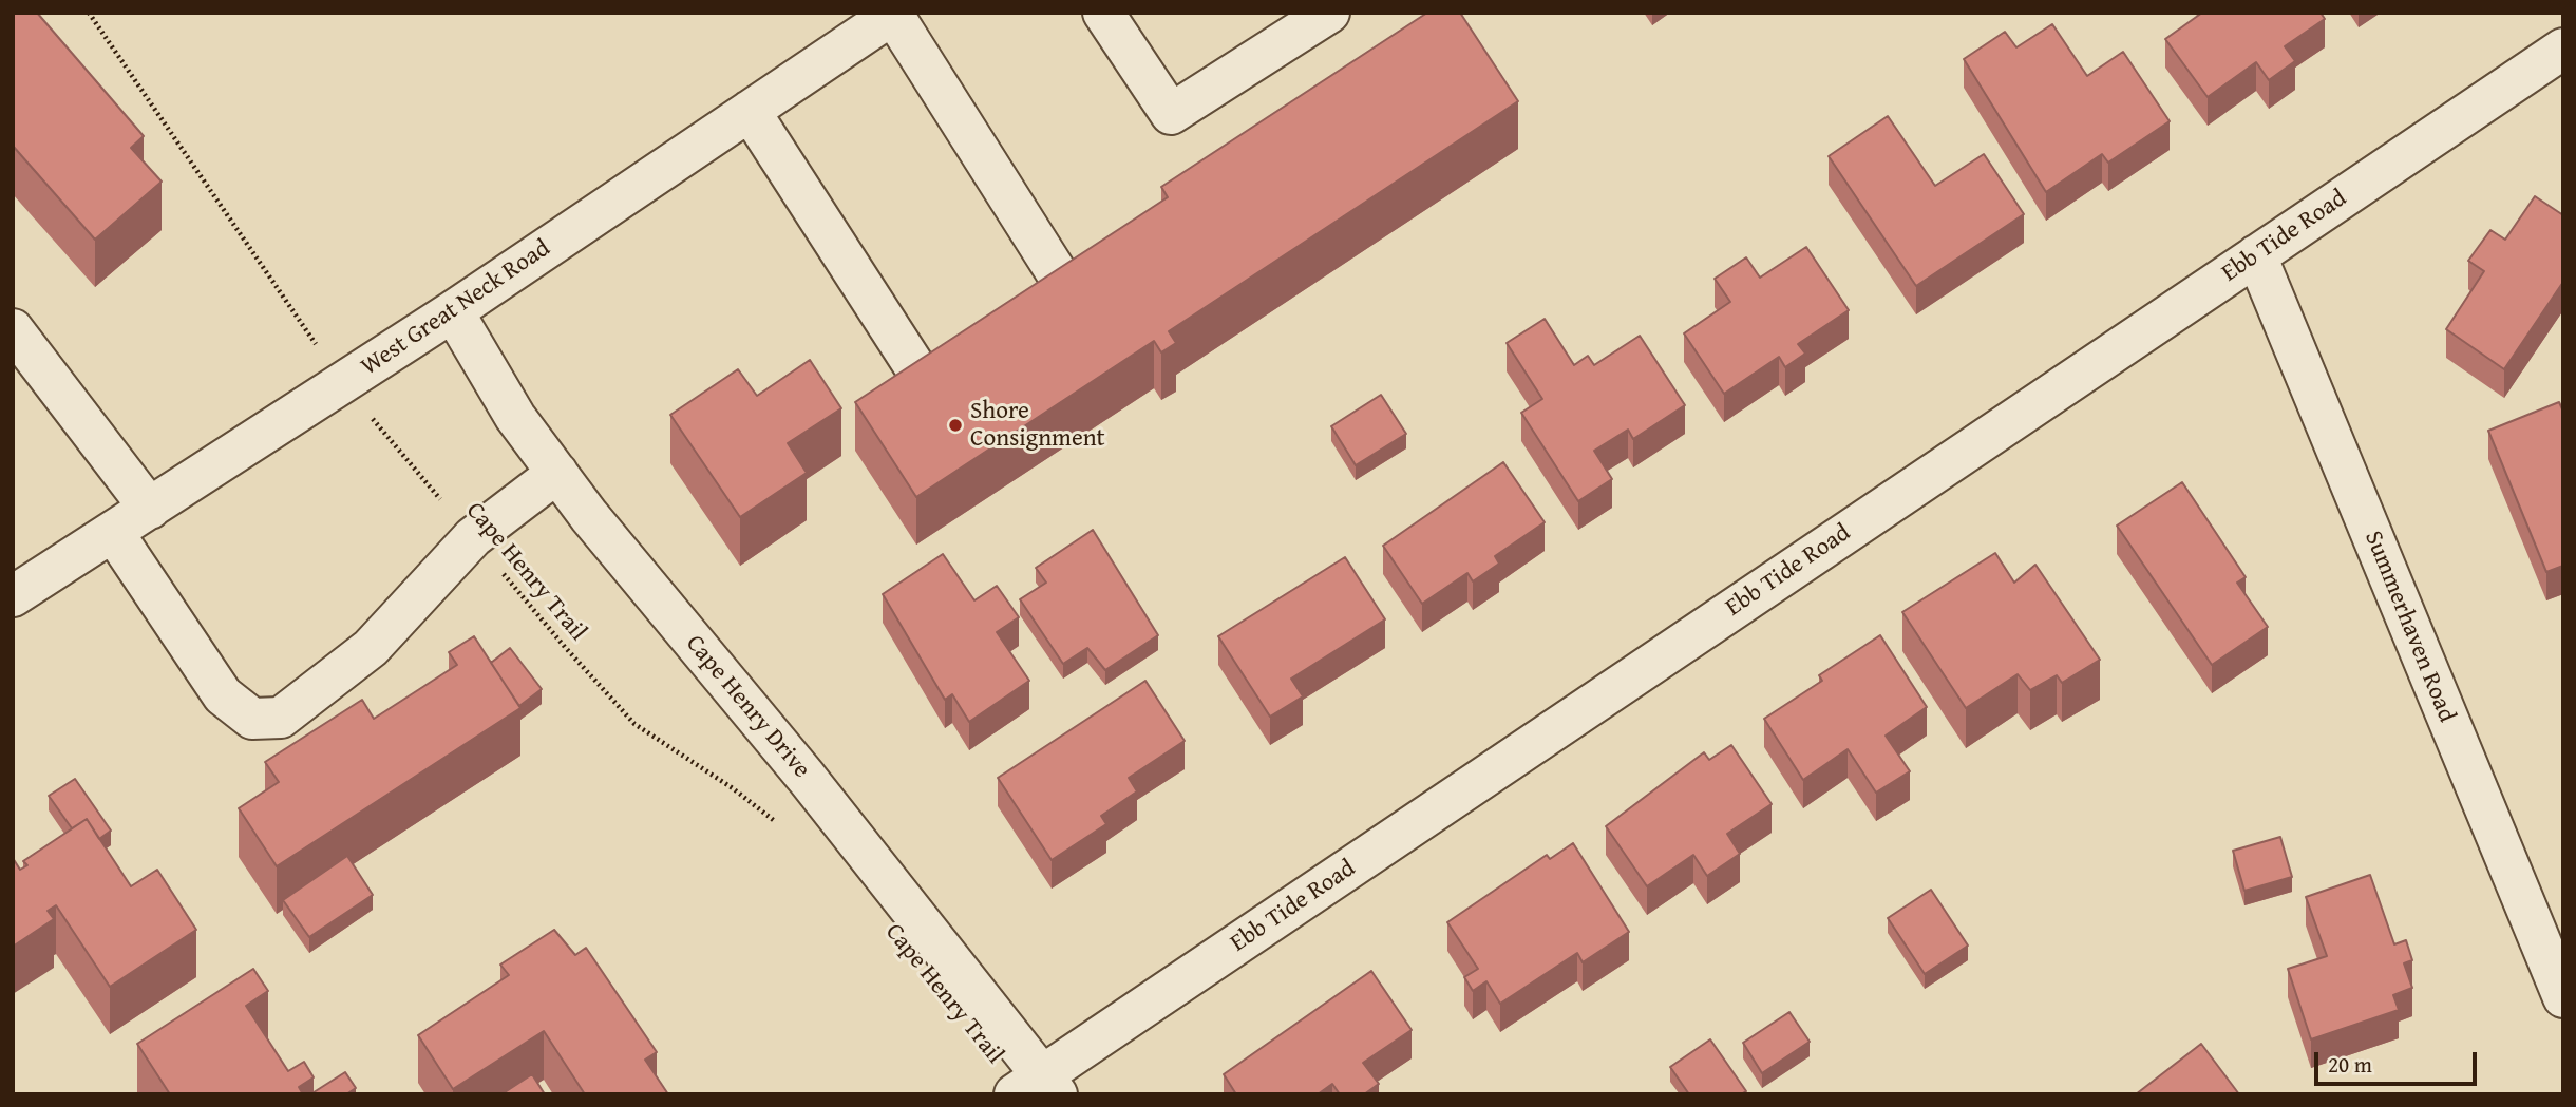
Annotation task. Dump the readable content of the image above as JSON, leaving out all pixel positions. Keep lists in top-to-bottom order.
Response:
{
  "streets": {
    "street": [
      "Ebb Tide Road",
      "West Great Neck Road",
      "Summerhaven Road",
      "Cape Henry Drive"
    ],
    "path": ["Cape Henry Trail"]
  },
  "crossings": [
    ["Ebb Tide Road", "Summerhaven Road"],
    ["Ebb Tide Road", "Cape Henry Drive"],
    ["West Great Neck Road", "Cape Henry Trail"],
    ["West Great Neck Road", "Cape Henry Drive"]
  ],
  "places": ["Shore Consignment"],
  "scale_bar": "20 m"
}
